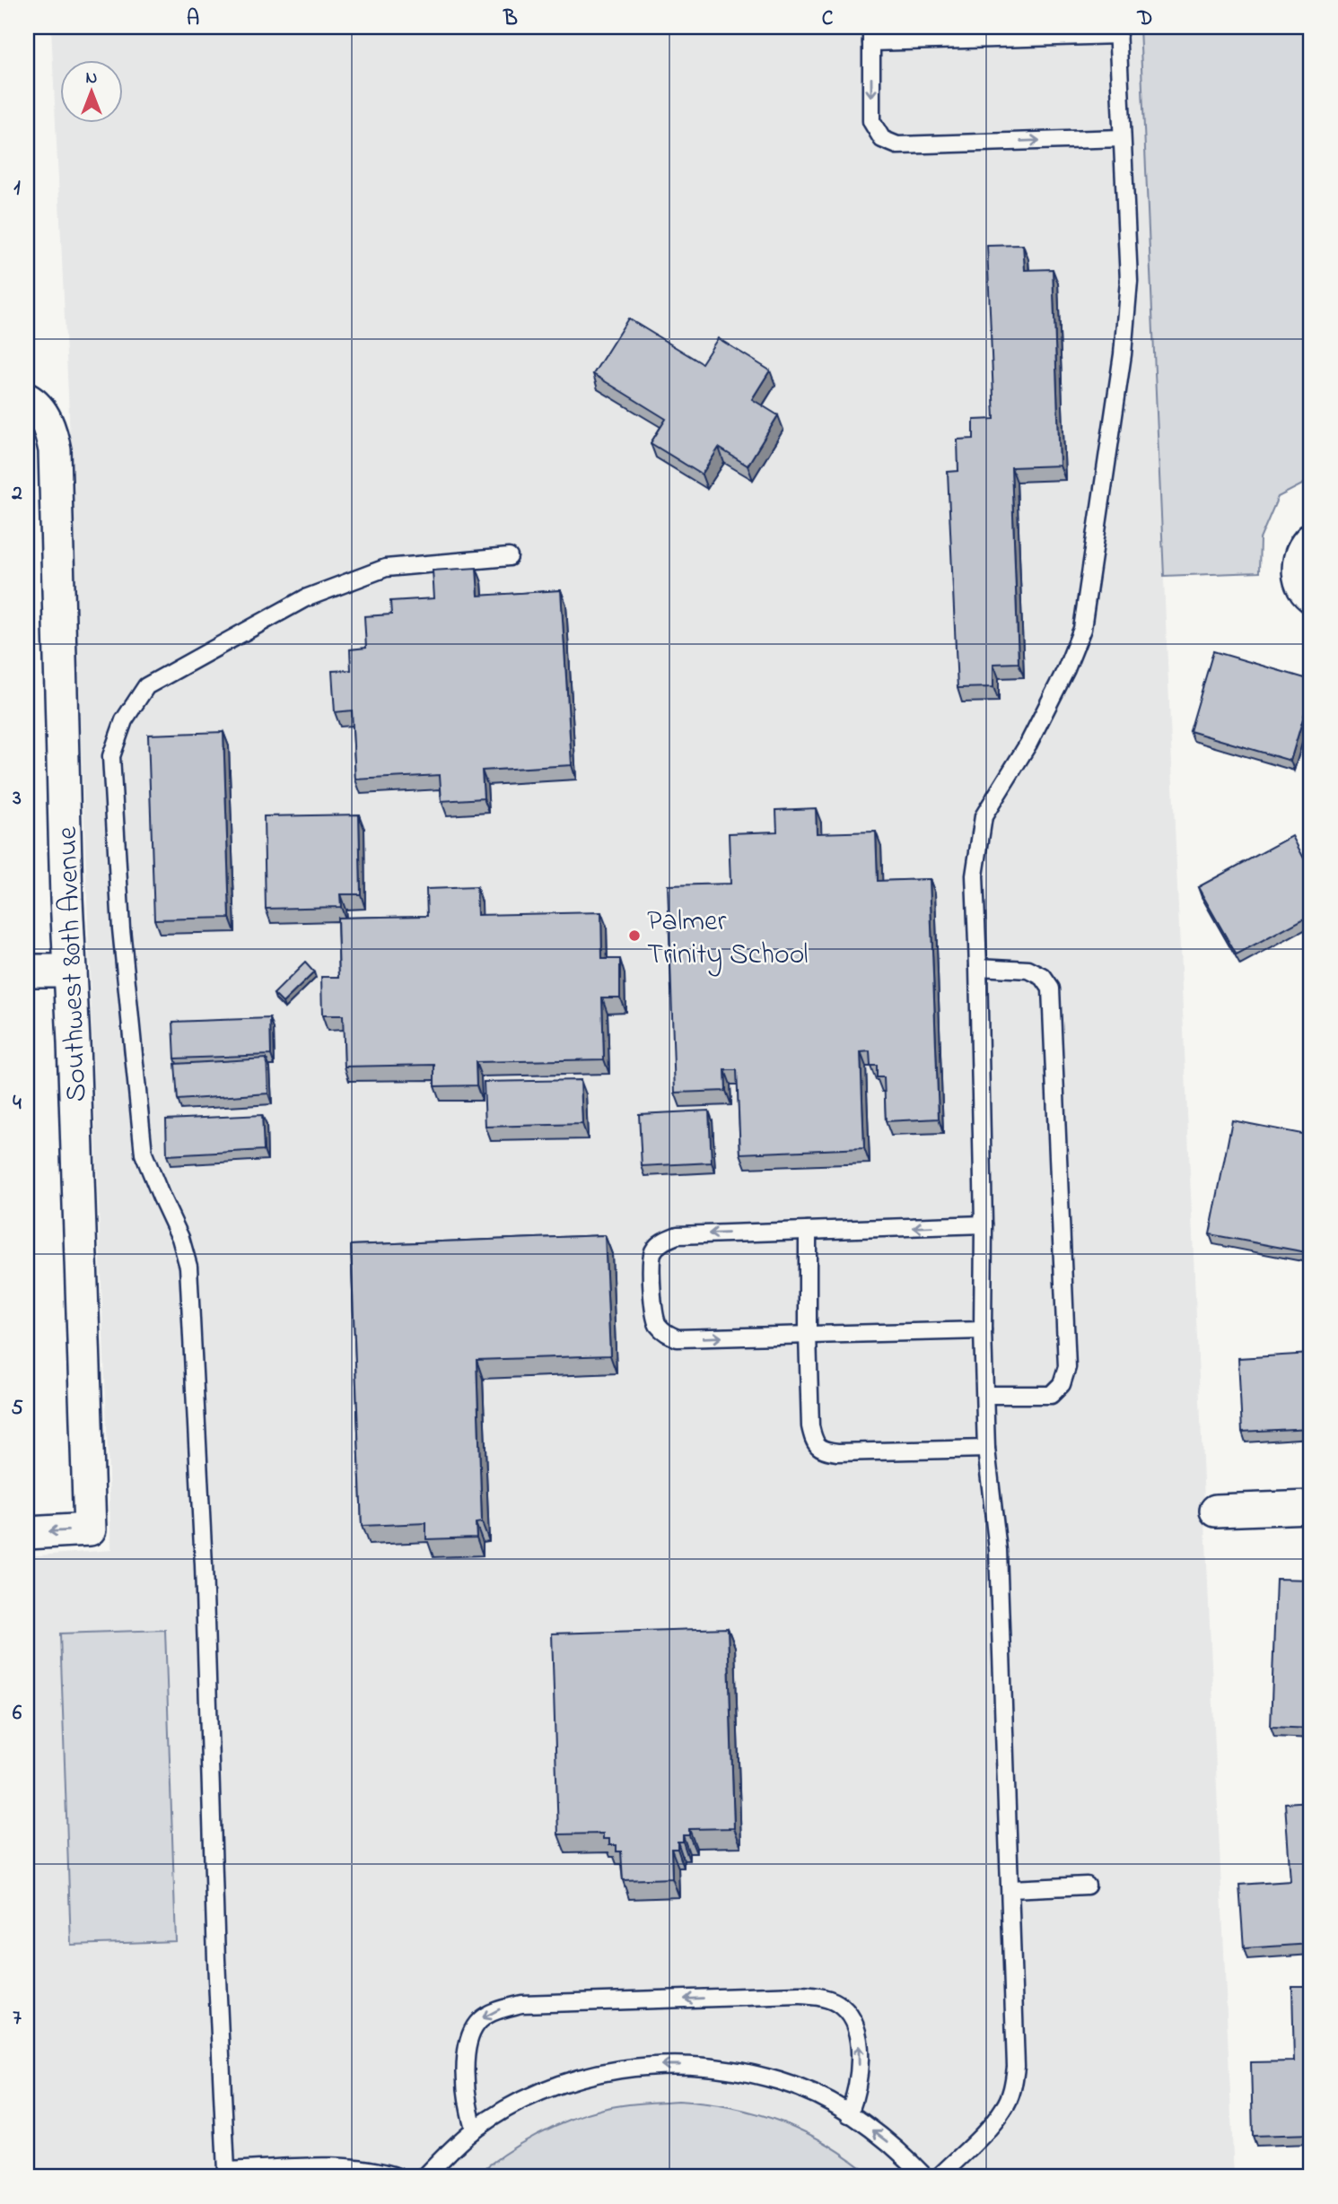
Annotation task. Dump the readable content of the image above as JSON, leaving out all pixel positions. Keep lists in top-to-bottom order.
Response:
{
  "streets": {
    "street": ["Southwest 80th Avenue"]
  },
  "one_way": ["Southwest 80th Avenue"],
  "places": ["Palmer Trinity School"],
  "north": "top",
  "grid": {
    "columns": [
      "A",
      "B",
      "C",
      "D"
    ],
    "rows": [
      "1",
      "2",
      "3",
      "4",
      "5",
      "6",
      "7"
    ]
  }
}
